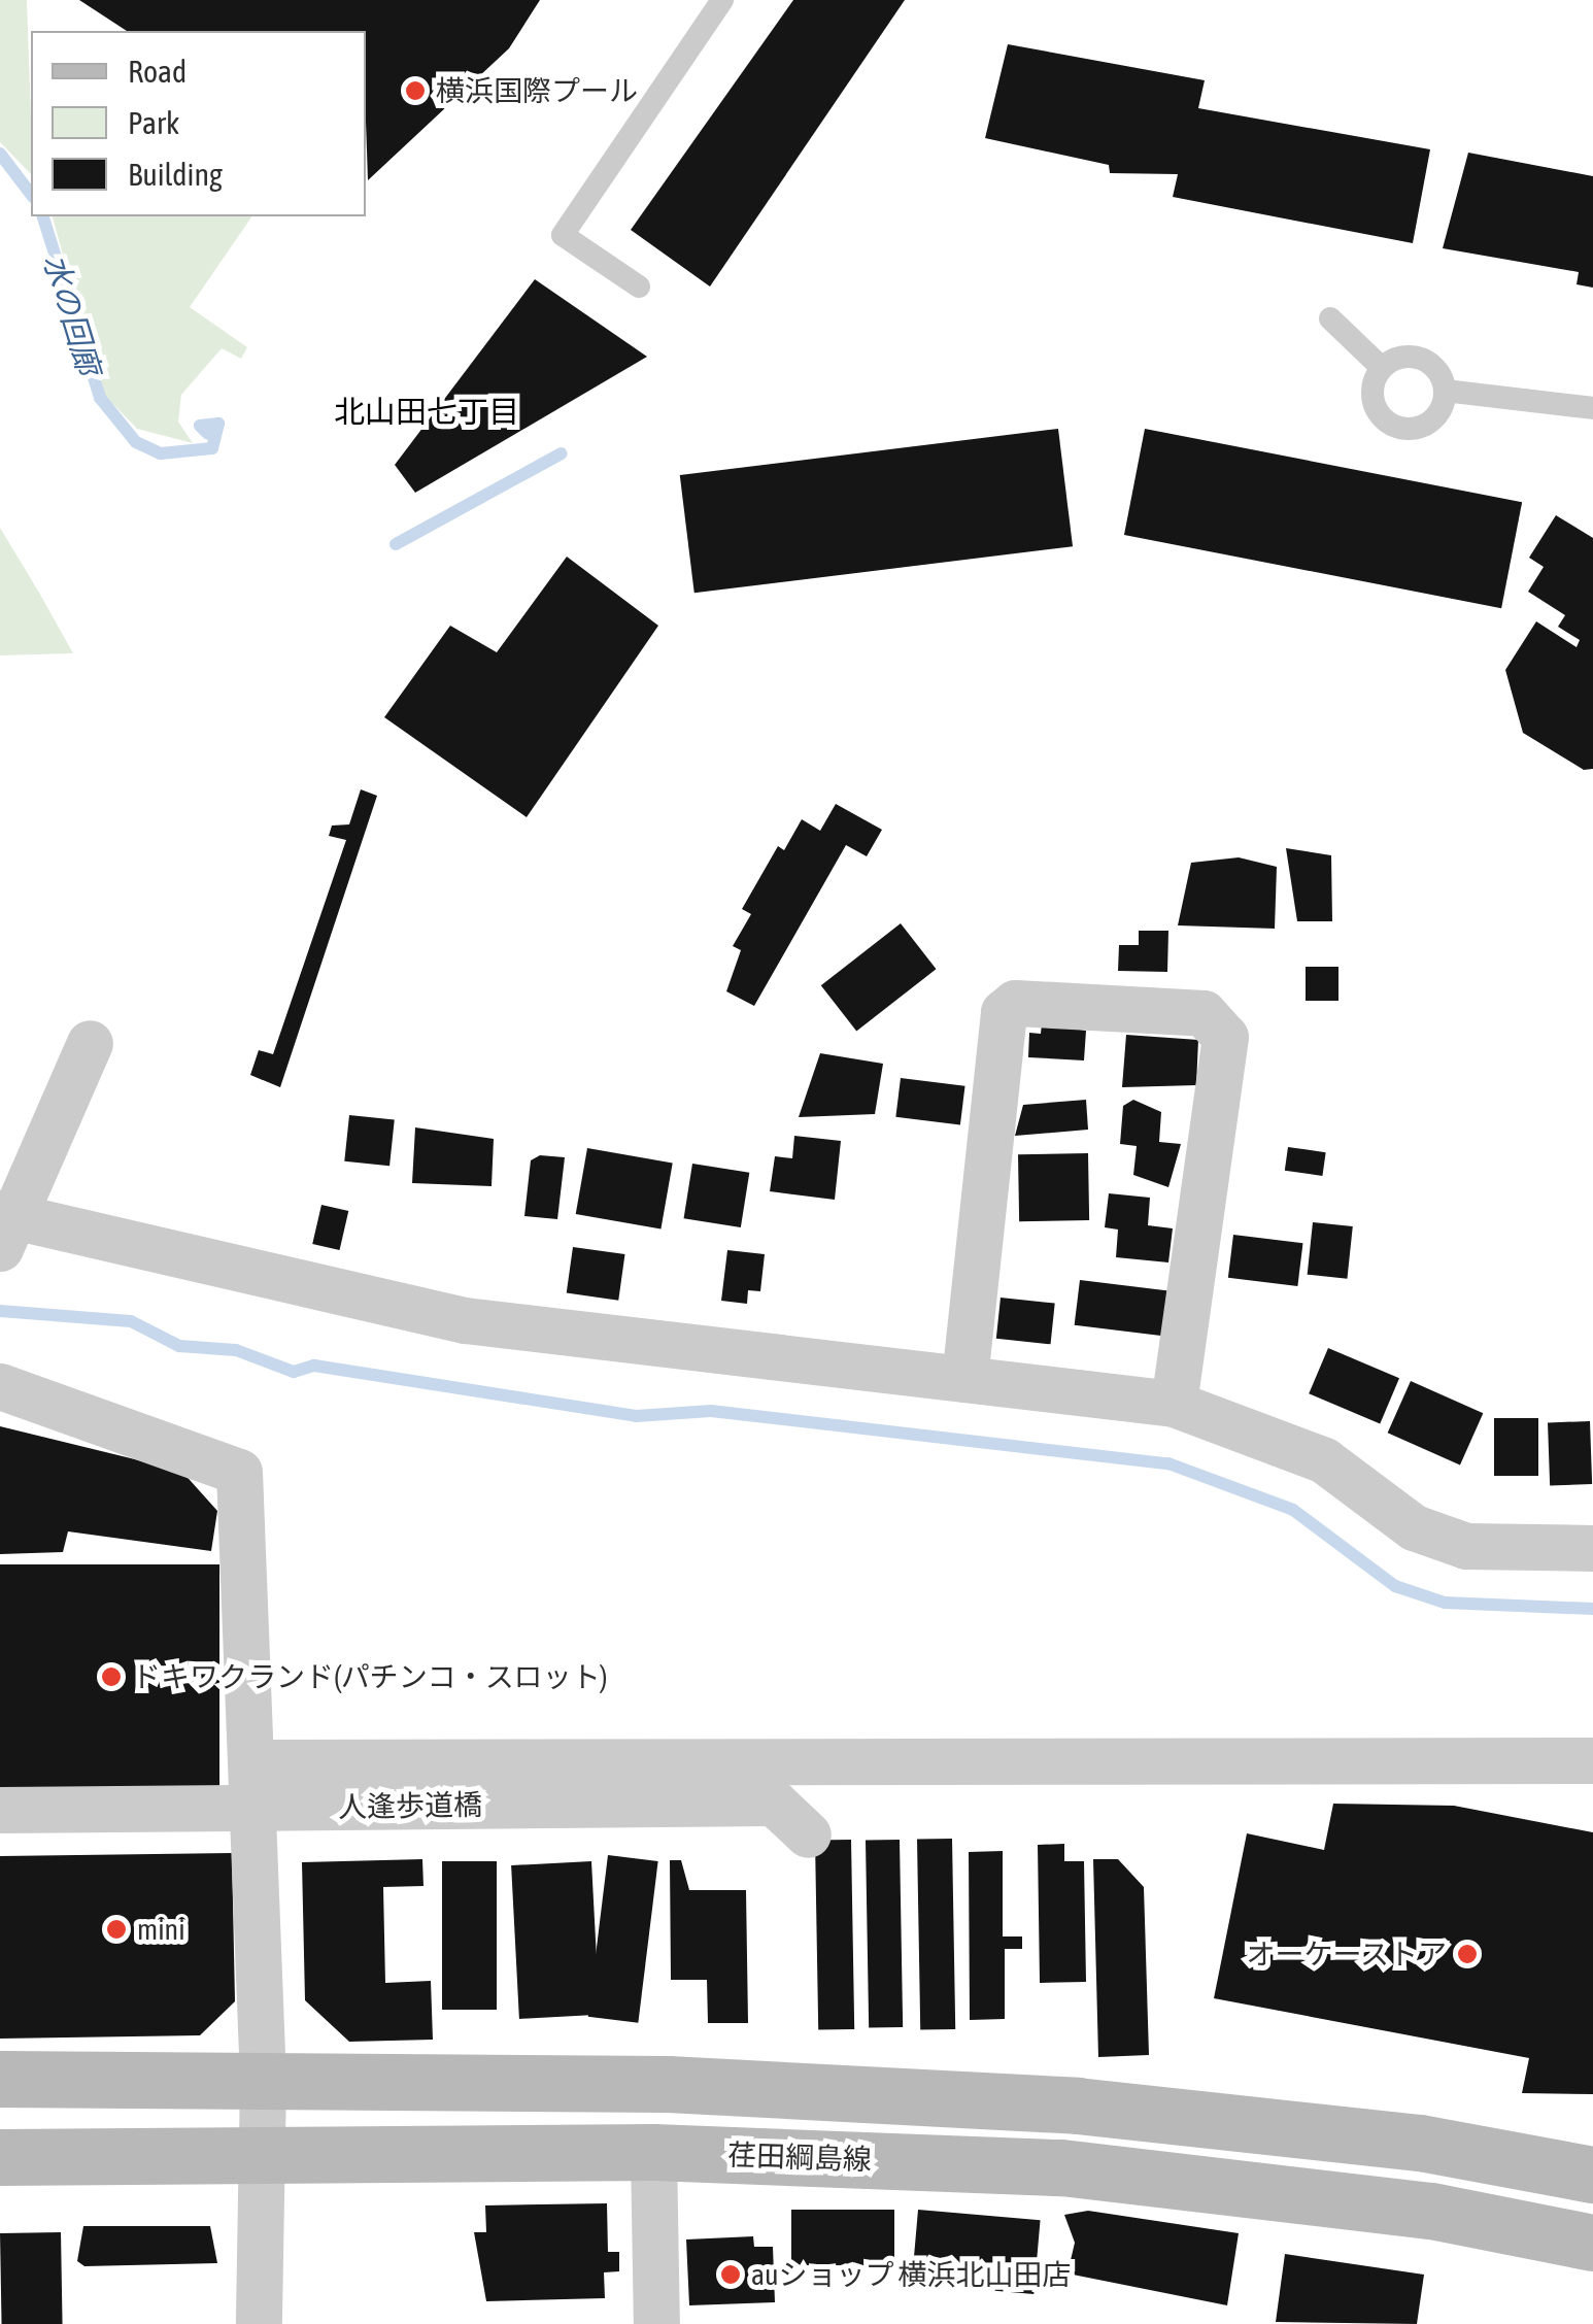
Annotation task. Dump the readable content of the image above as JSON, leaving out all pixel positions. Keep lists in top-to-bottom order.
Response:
{
  "streets": {
    "main road": ["荏田綱島線"],
    "street": ["人逢歩道橋"]
  },
  "districts": ["北山田七丁目"],
  "water": ["水の回廊"],
  "places": [
    "横浜国際プール",
    "ドキワクランド(パチンコ・スロット)",
    "mini",
    "オーケーストア",
    "auショップ 横浜北山田店"
  ],
  "legend": ["Road", "Park", "Building"]
}
